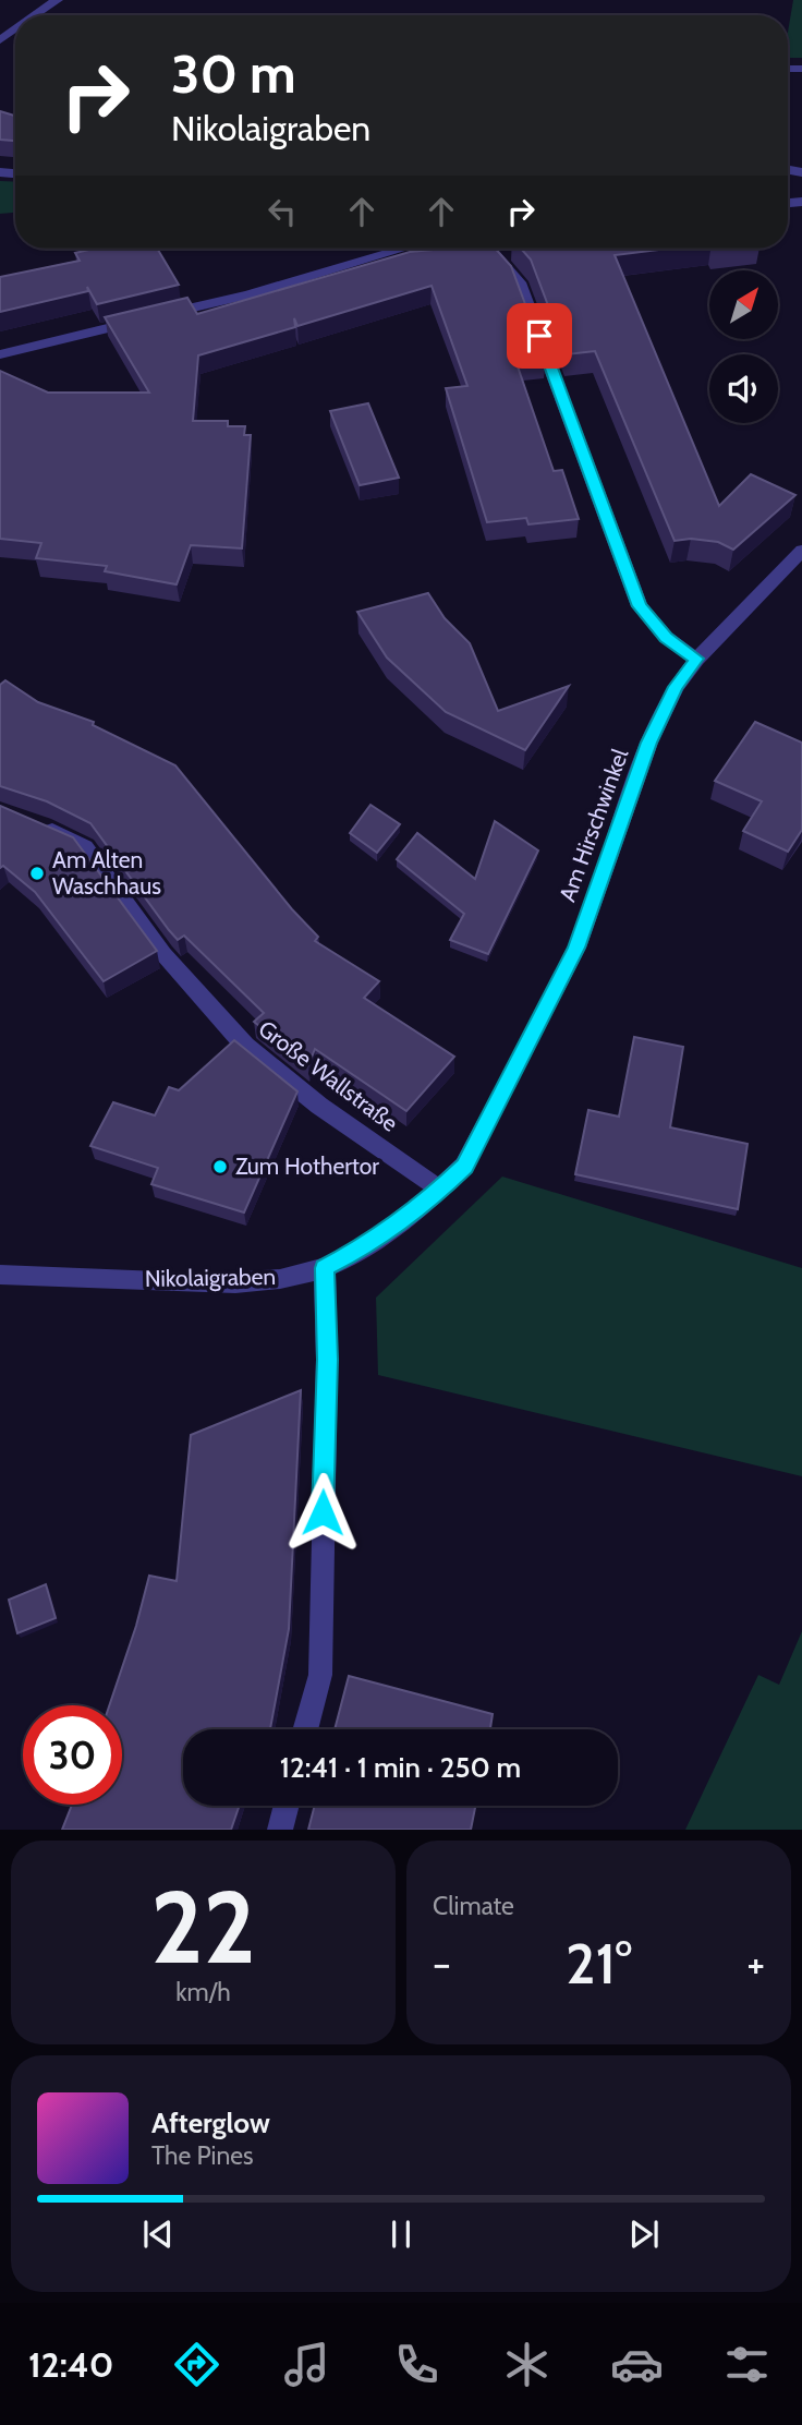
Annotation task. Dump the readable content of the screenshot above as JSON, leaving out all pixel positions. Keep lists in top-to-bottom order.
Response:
{
  "streets": {
    "street": ["Am Hirschwinkel", "Große Wallstraße", "Nikolaigraben"]
  },
  "crossings": [
    ["Am Hirschwinkel", "Große Wallstraße"],
    ["Am Hirschwinkel", "Nikolaigraben"],
    ["Große Wallstraße", "Nikolaigraben"]
  ],
  "places": ["Am Alten Waschhaus", "Zum Hothertor"],
  "north": "top right",
  "page": {
    "turn": ["30 m", "Nikolaigraben"],
    "limit": "30",
    "trip": "12:41 · 1 min · 250 m",
    "tile": [
      ["22", "km/h"],
      "Climate"
    ],
    "heat": ["−", "21°", "+"],
    "song": ["Afterglow", "The Pines"],
    "tabs": "12:40"
  }
}
